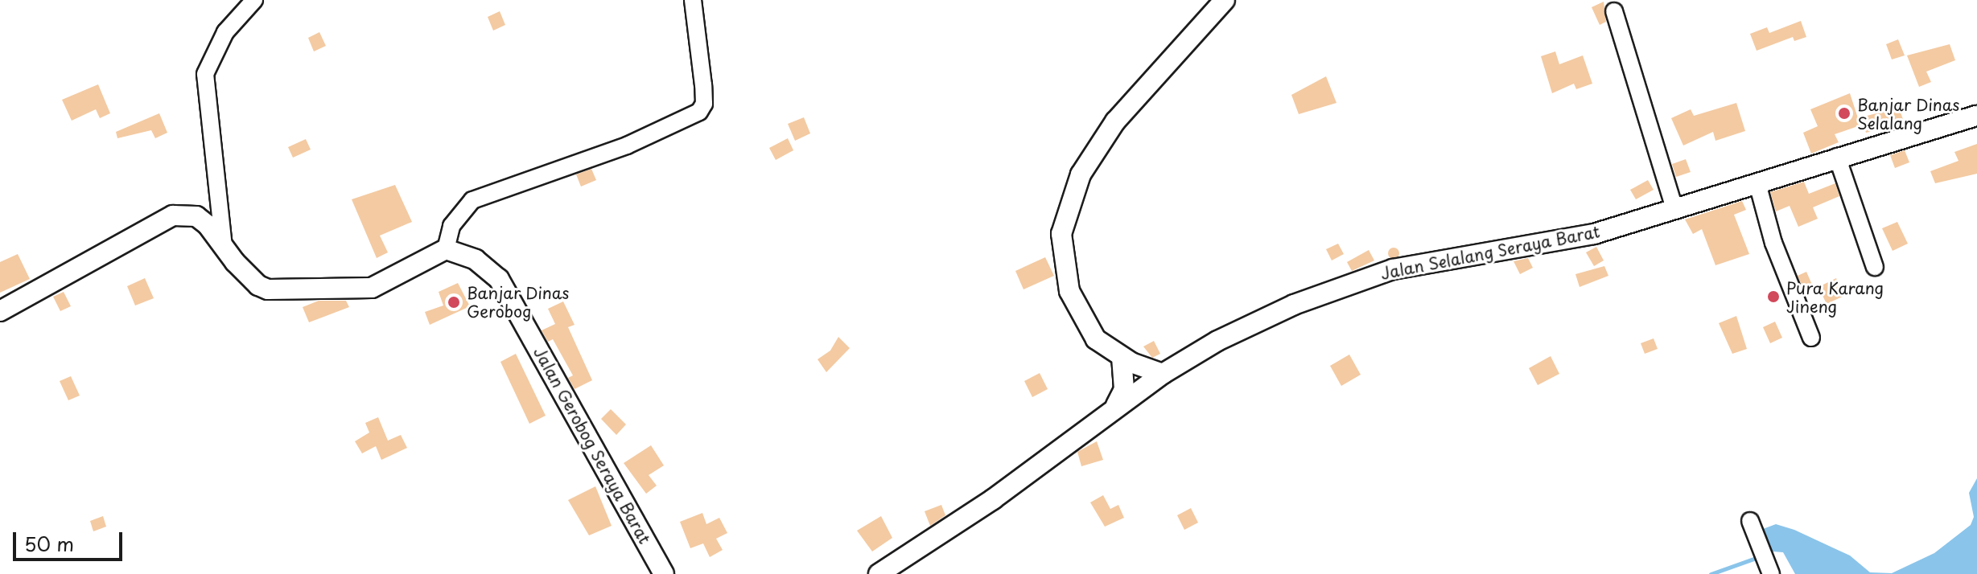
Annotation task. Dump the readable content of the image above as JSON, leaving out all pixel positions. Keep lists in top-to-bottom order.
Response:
{
  "streets": {
    "street": ["Jalan Selalang Seraya Barat", "Jalan Gerobog Seraya Barat"]
  },
  "places": ["Banjar Dinas Selalang", "Pura Karang Jineng", "Banjar Dinas Gerobog"],
  "scale_bar": "50 m"
}
